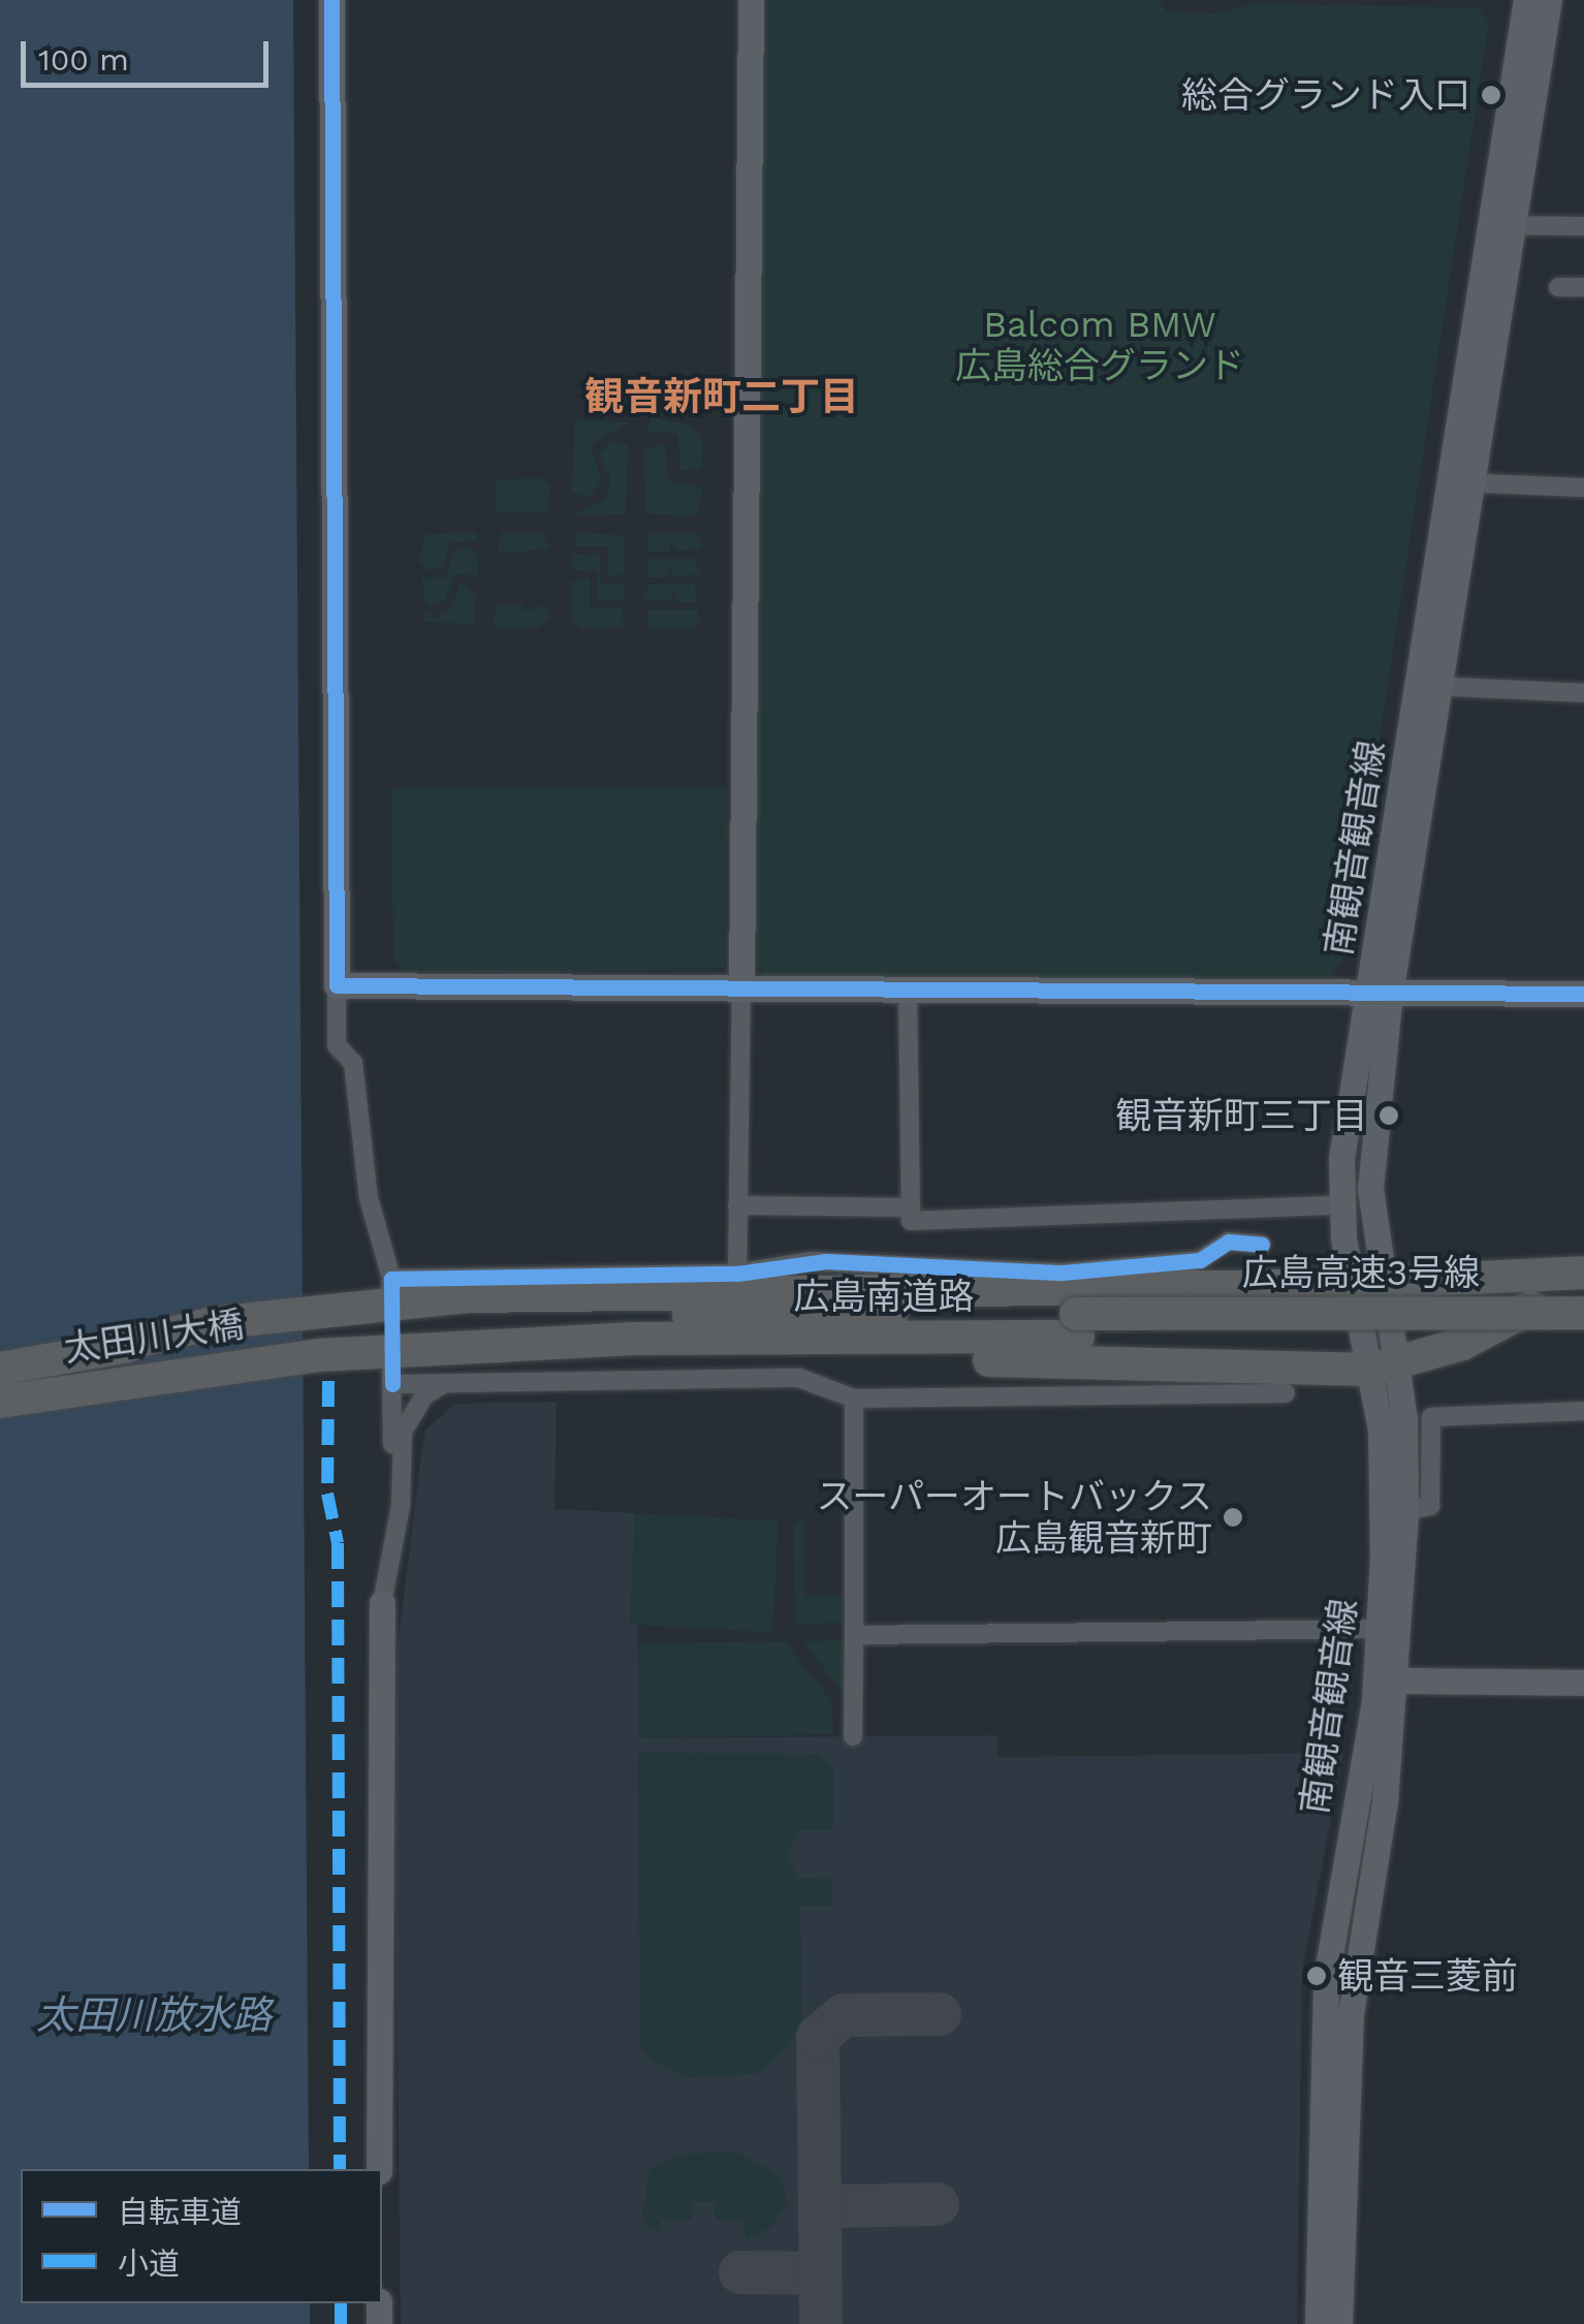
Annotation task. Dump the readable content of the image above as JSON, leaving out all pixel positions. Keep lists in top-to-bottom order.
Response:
{
  "streets": {
    "highway": ["広島高速3号線", "広島南道路", "太田川大橋"],
    "street": ["南観音観音線"]
  },
  "crossings": [
    ["広島高速3号線", "広島南道路"],
    ["広島南道路", "太田川大橋"]
  ],
  "districts": ["観音新町二丁目"],
  "water": ["太田川放水路"],
  "parks": ["Balcom BMW 広島総合グランド"],
  "places": [
    "総合グランド入口",
    "観音新町三丁目",
    "スーパーオートバックス 広島観音新町",
    "観音三菱前"
  ],
  "legend": ["自転車道", "小道"],
  "scale_bar": "100 m"
}
